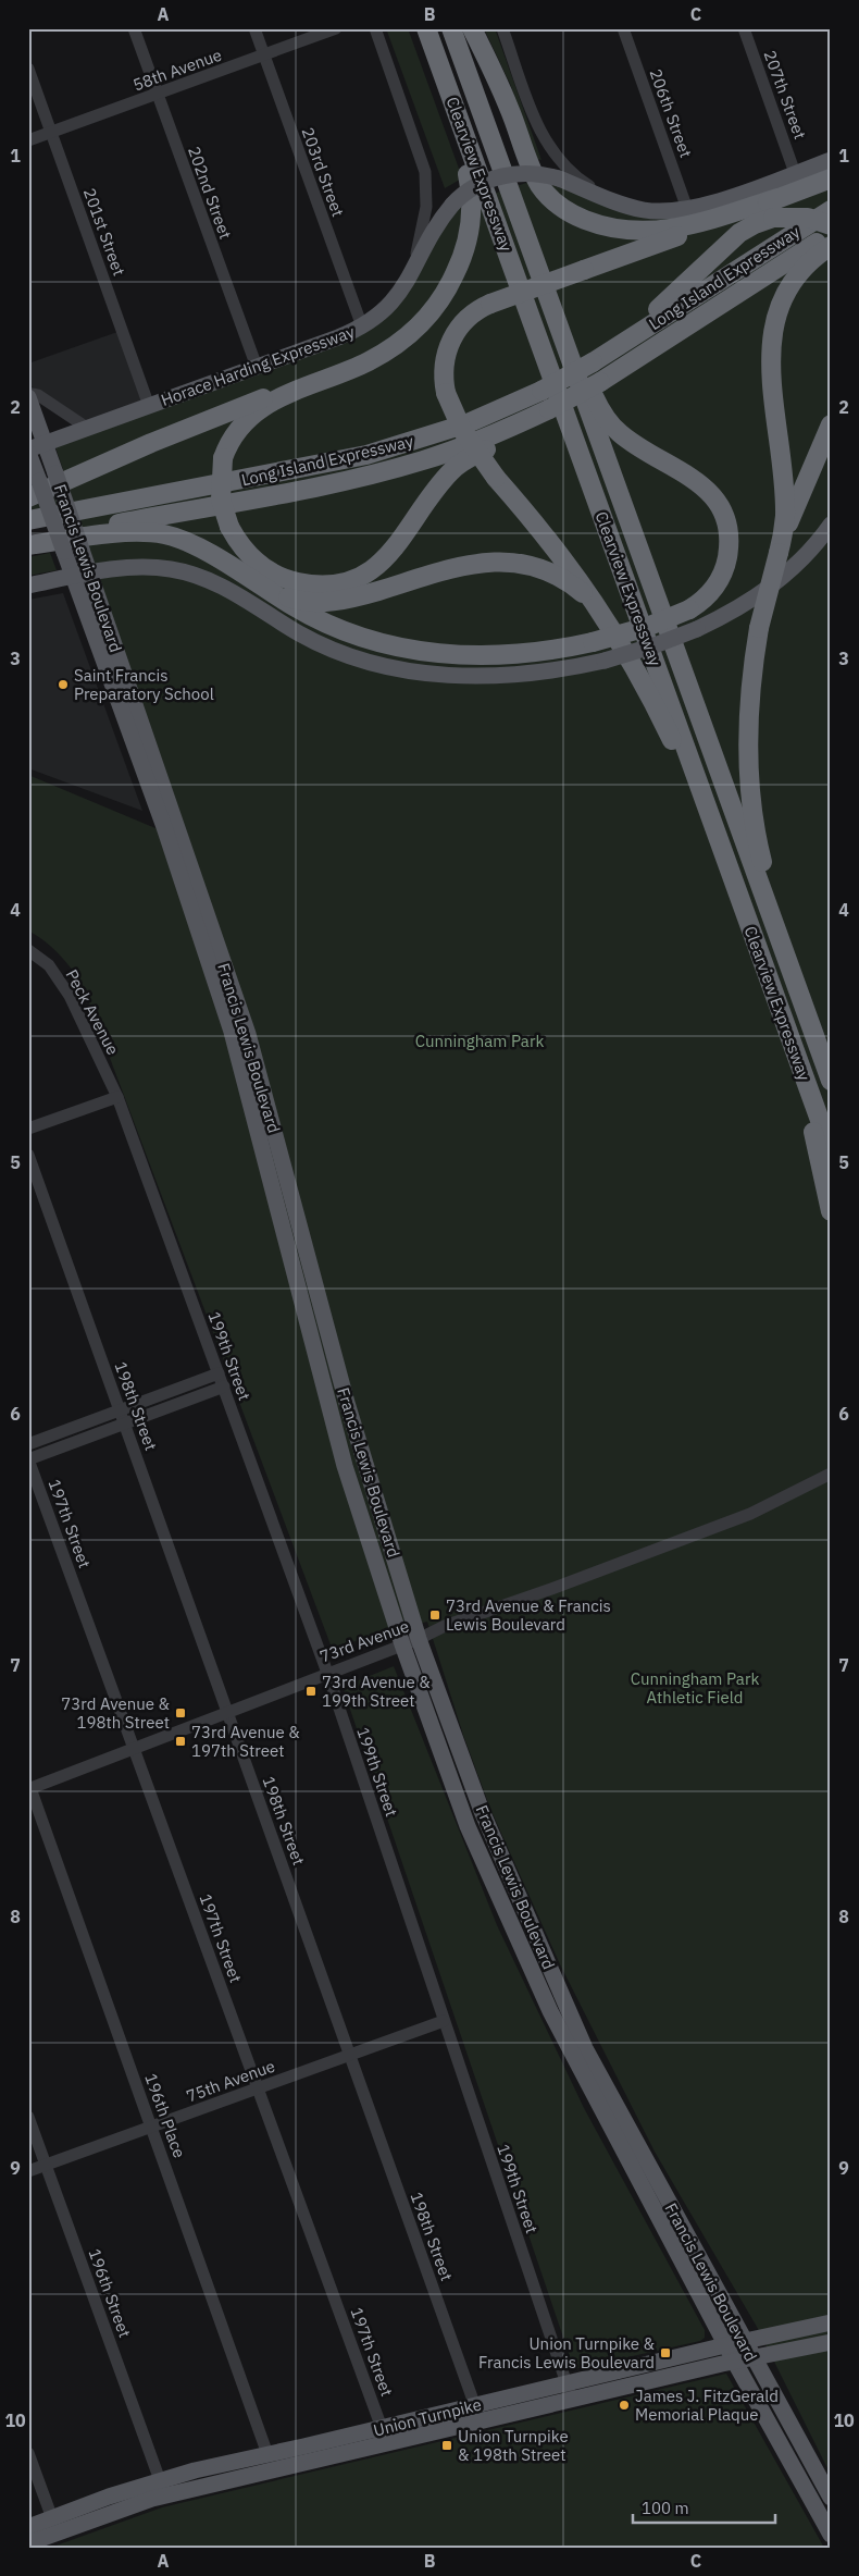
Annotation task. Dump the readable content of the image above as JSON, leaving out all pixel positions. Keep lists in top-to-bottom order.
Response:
{
  "streets": {
    "highway": ["Clearview Expressway", "Long Island Expressway"],
    "main road": ["Horace Harding Expressway", "Francis Lewis Boulevard", "Union Turnpike"],
    "street": [
      "58th Avenue",
      "207th Street",
      "206th Street",
      "203rd Street",
      "202nd Street",
      "201st Street",
      "Peck Avenue",
      "199th Street",
      "198th Street",
      "197th Street",
      "73rd Avenue",
      "75th Avenue",
      "196th Place",
      "196th Street"
    ]
  },
  "crossings": [
    ["58th Avenue", "203rd Street"],
    ["58th Avenue", "202nd Street"],
    ["58th Avenue", "201st Street"],
    ["207th Street", "Horace Harding Expressway"],
    ["206th Street", "Horace Harding Expressway"],
    ["203rd Street", "Horace Harding Expressway"],
    ["202nd Street", "Horace Harding Expressway"],
    ["201st Street", "Horace Harding Expressway"],
    ["Horace Harding Expressway", "Francis Lewis Boulevard"],
    ["Francis Lewis Boulevard", "73rd Avenue"],
    ["Francis Lewis Boulevard", "Union Turnpike"],
    ["Peck Avenue", "199th Street"],
    ["199th Street", "73rd Avenue"],
    ["199th Street", "75th Avenue"],
    ["199th Street", "Union Turnpike"],
    ["198th Street", "73rd Avenue"],
    ["198th Street", "75th Avenue"],
    ["198th Street", "Union Turnpike"],
    ["197th Street", "73rd Avenue"],
    ["197th Street", "75th Avenue"],
    ["197th Street", "Union Turnpike"],
    ["73rd Avenue", "196th Place"],
    ["75th Avenue", "196th Place"],
    ["75th Avenue", "196th Street"],
    ["196th Place", "Union Turnpike"],
    ["196th Street", "Union Turnpike"]
  ],
  "parks": ["Cunningham Park", "Cunningham Park Athletic Field"],
  "places": {
    "other": ["Saint Francis Preparatory School", "James J. FitzGerald Memorial Plaque"],
    "transit": [
      "73rd Avenue & Francis Lewis Boulevard",
      "73rd Avenue & 199th Street",
      "73rd Avenue & 198th Street",
      "73rd Avenue & 197th Street",
      "Union Turnpike & Francis Lewis Boulevard",
      "Union Turnpike & 198th Street"
    ]
  },
  "scale_bar": "100 m",
  "grid": {
    "columns": ["A", "B", "C"],
    "rows": [
      "1",
      "2",
      "3",
      "4",
      "5",
      "6",
      "7",
      "8",
      "9",
      "10"
    ]
  }
}
